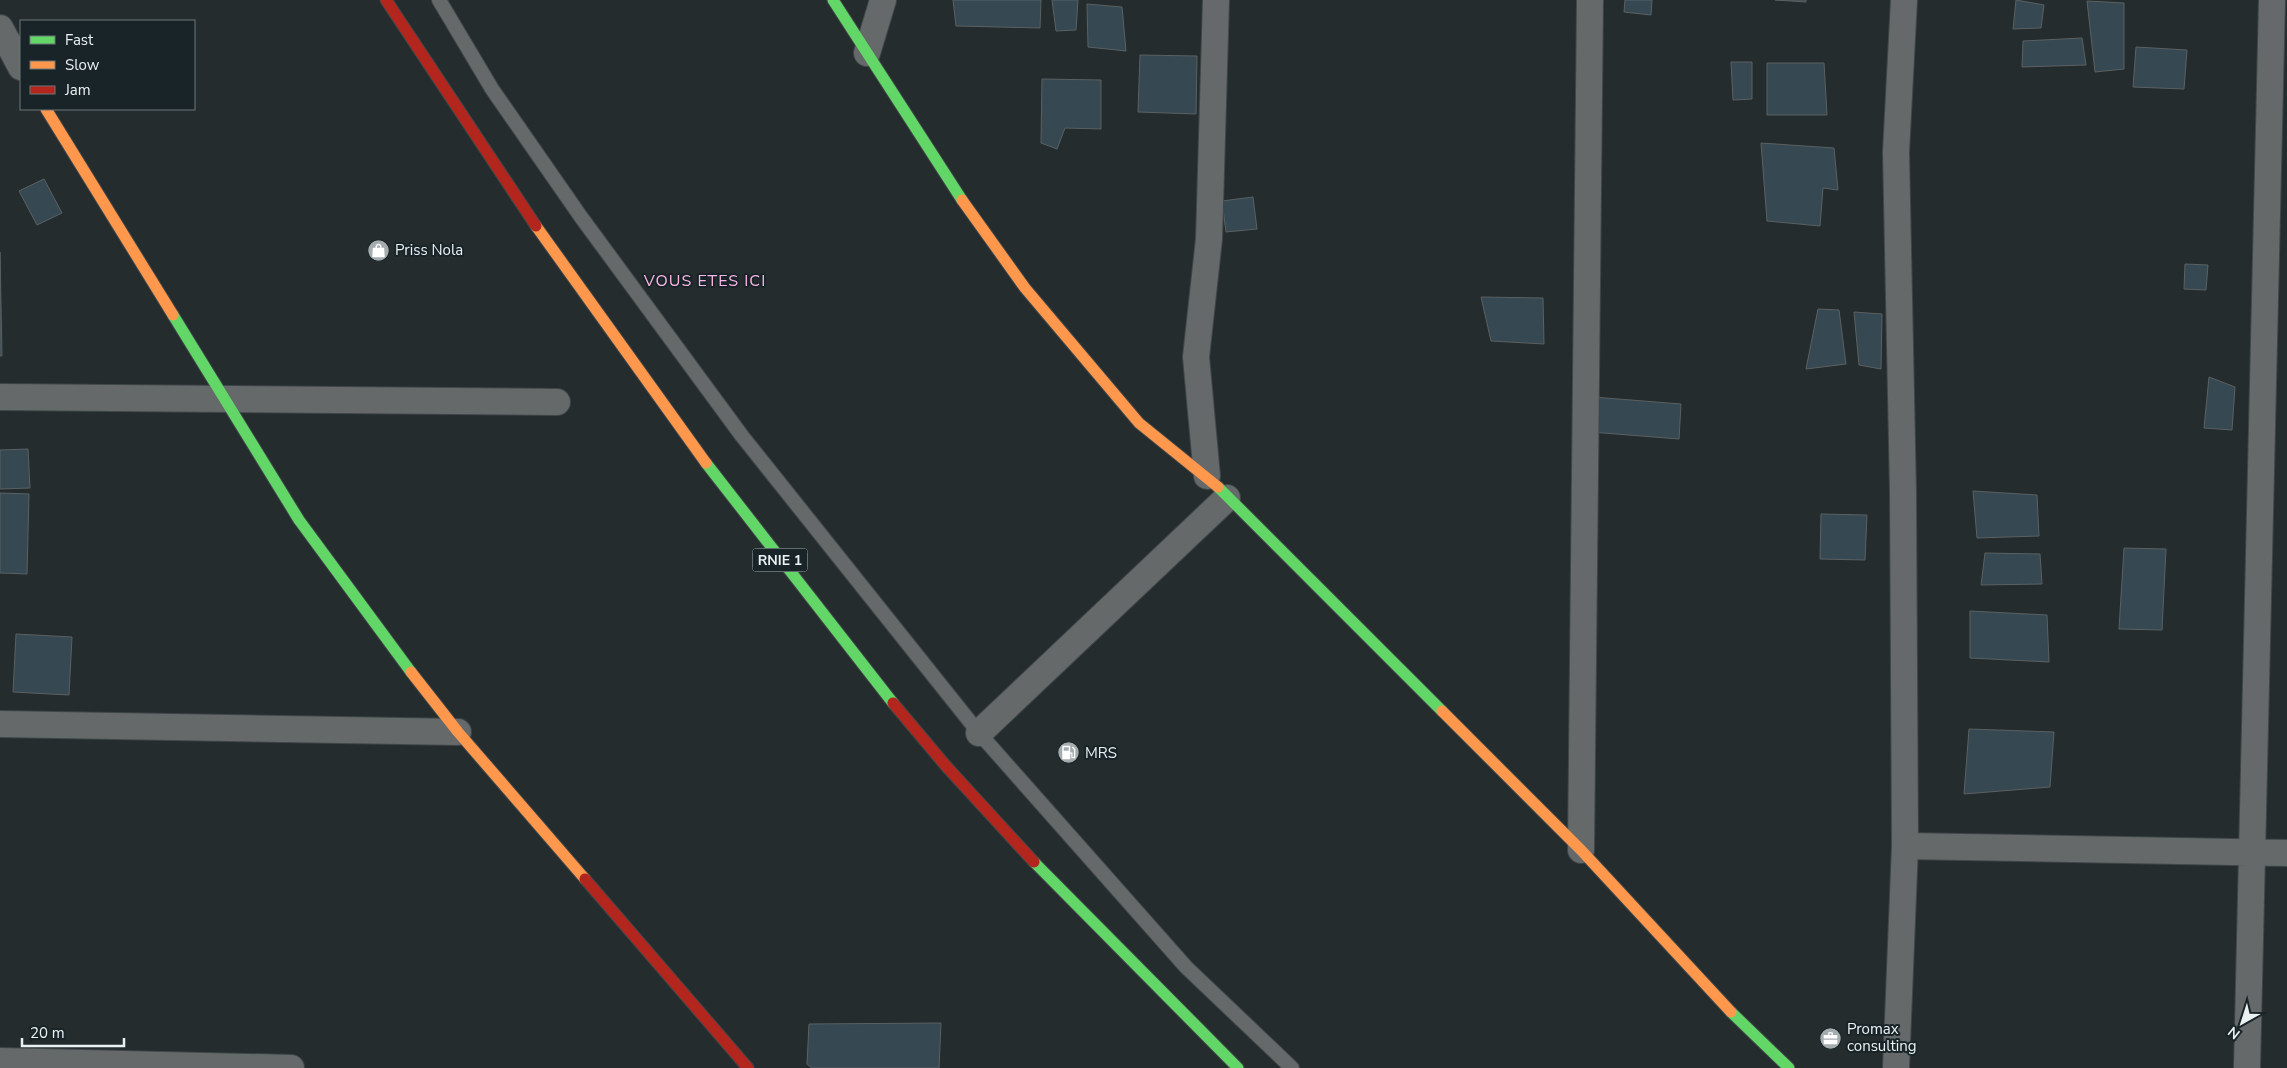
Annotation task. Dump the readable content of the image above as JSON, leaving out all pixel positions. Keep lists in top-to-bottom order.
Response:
{
  "streets": {
    "main road": ["RNIE 1"]
  },
  "districts": ["VOUS ETES ICI"],
  "places": {
    "shop": ["Priss Nola"],
    "fuel station": ["MRS"],
    "office": ["Promax consulting"]
  },
  "legend": ["Fast", "Slow", "Jam"],
  "scale_bar": "20 m",
  "north": "bottom left"
}
